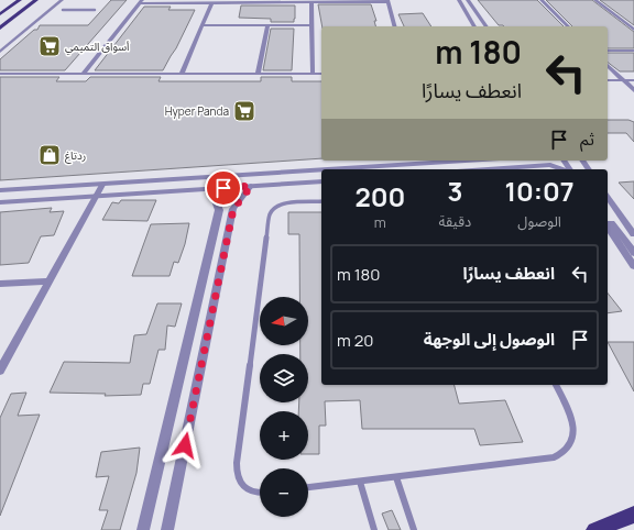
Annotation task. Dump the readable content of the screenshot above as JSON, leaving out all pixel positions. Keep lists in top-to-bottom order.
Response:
{
  "places": {
    "supermarket": ["أسواق التميمي", "Hyper Panda"],
    "shop": ["ردتاغ"]
  },
  "north": "left",
  "page": {
    "turn": ["180 m", "انعطف يسارًا"],
    "then": "ثم",
    "eta": [
      "10:07",
      "الوصول",
      "3",
      "دقيقة",
      "200",
      "m"
    ],
    "list": [
      {
        "name": "انعطف يسارًا",
        "value": "180 m"
      },
      {
        "name": "الوصول إلى الوجهة",
        "value": "20 m"
      }
    ],
    "map_buttons": ["+", "−"]
  }
}
